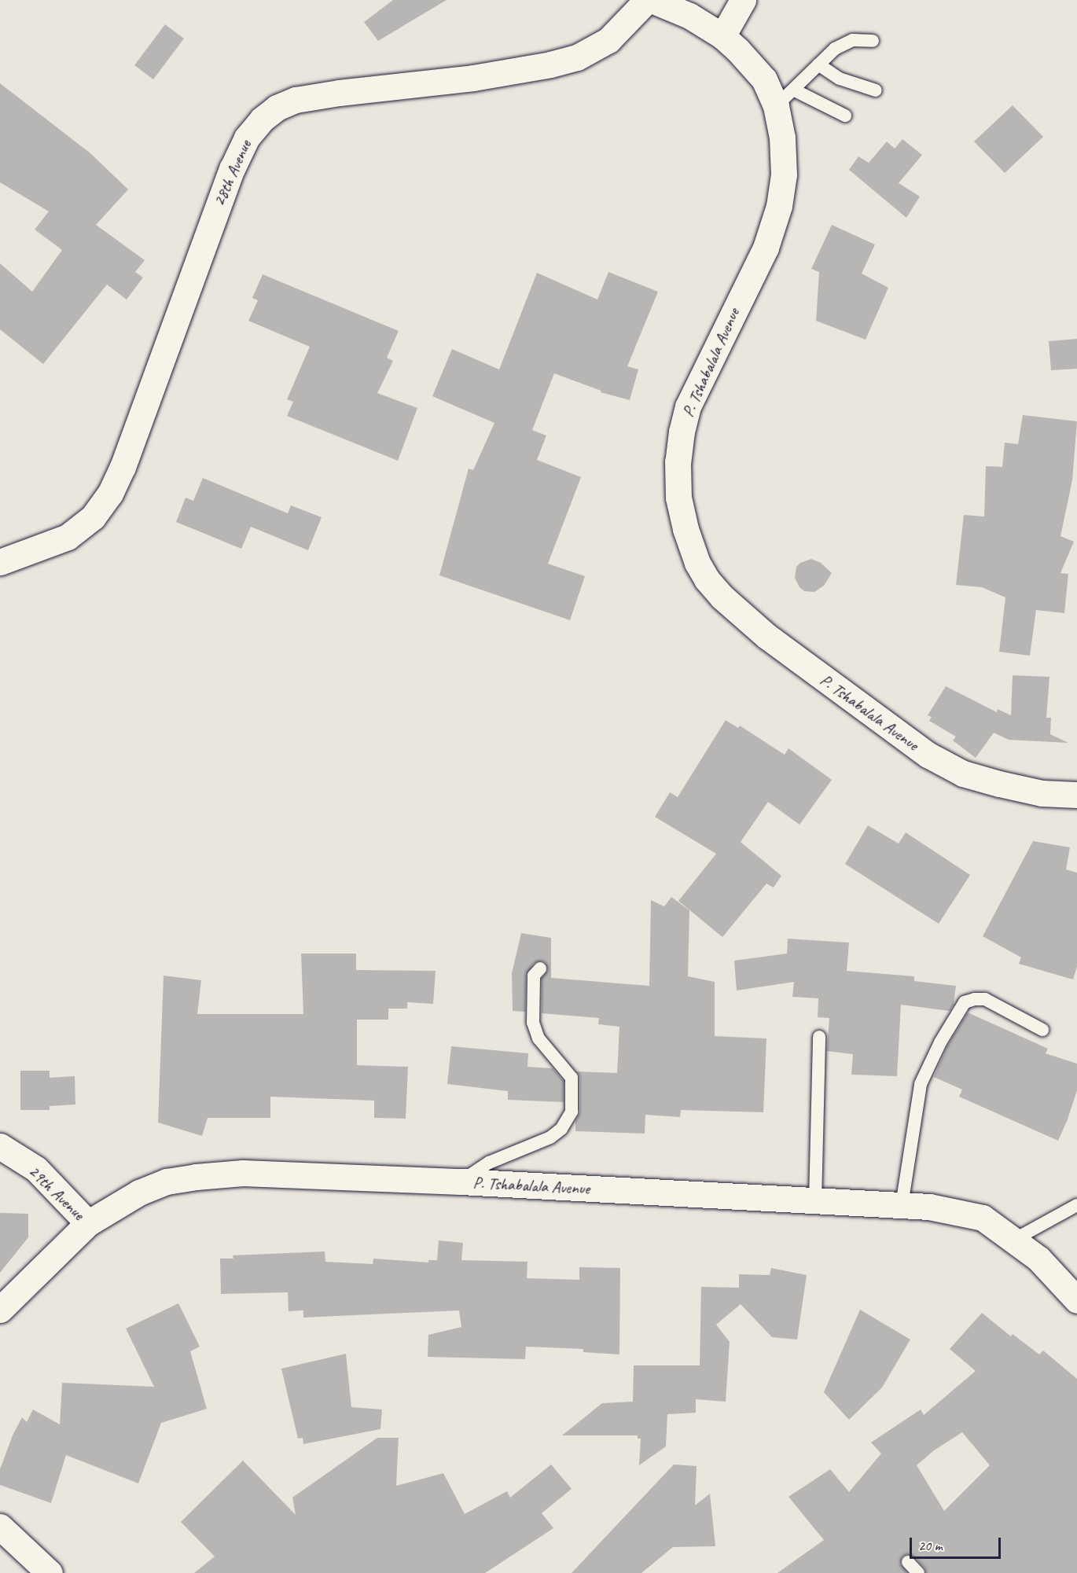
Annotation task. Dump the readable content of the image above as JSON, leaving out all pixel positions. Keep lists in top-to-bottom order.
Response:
{
  "streets": {
    "street": ["28th Avenue", "P. Tshabalala Avenue", "29th Avenue"]
  },
  "crossings": [
    ["P. Tshabalala Avenue", "29th Avenue"]
  ],
  "scale_bar": "20 m"
}
